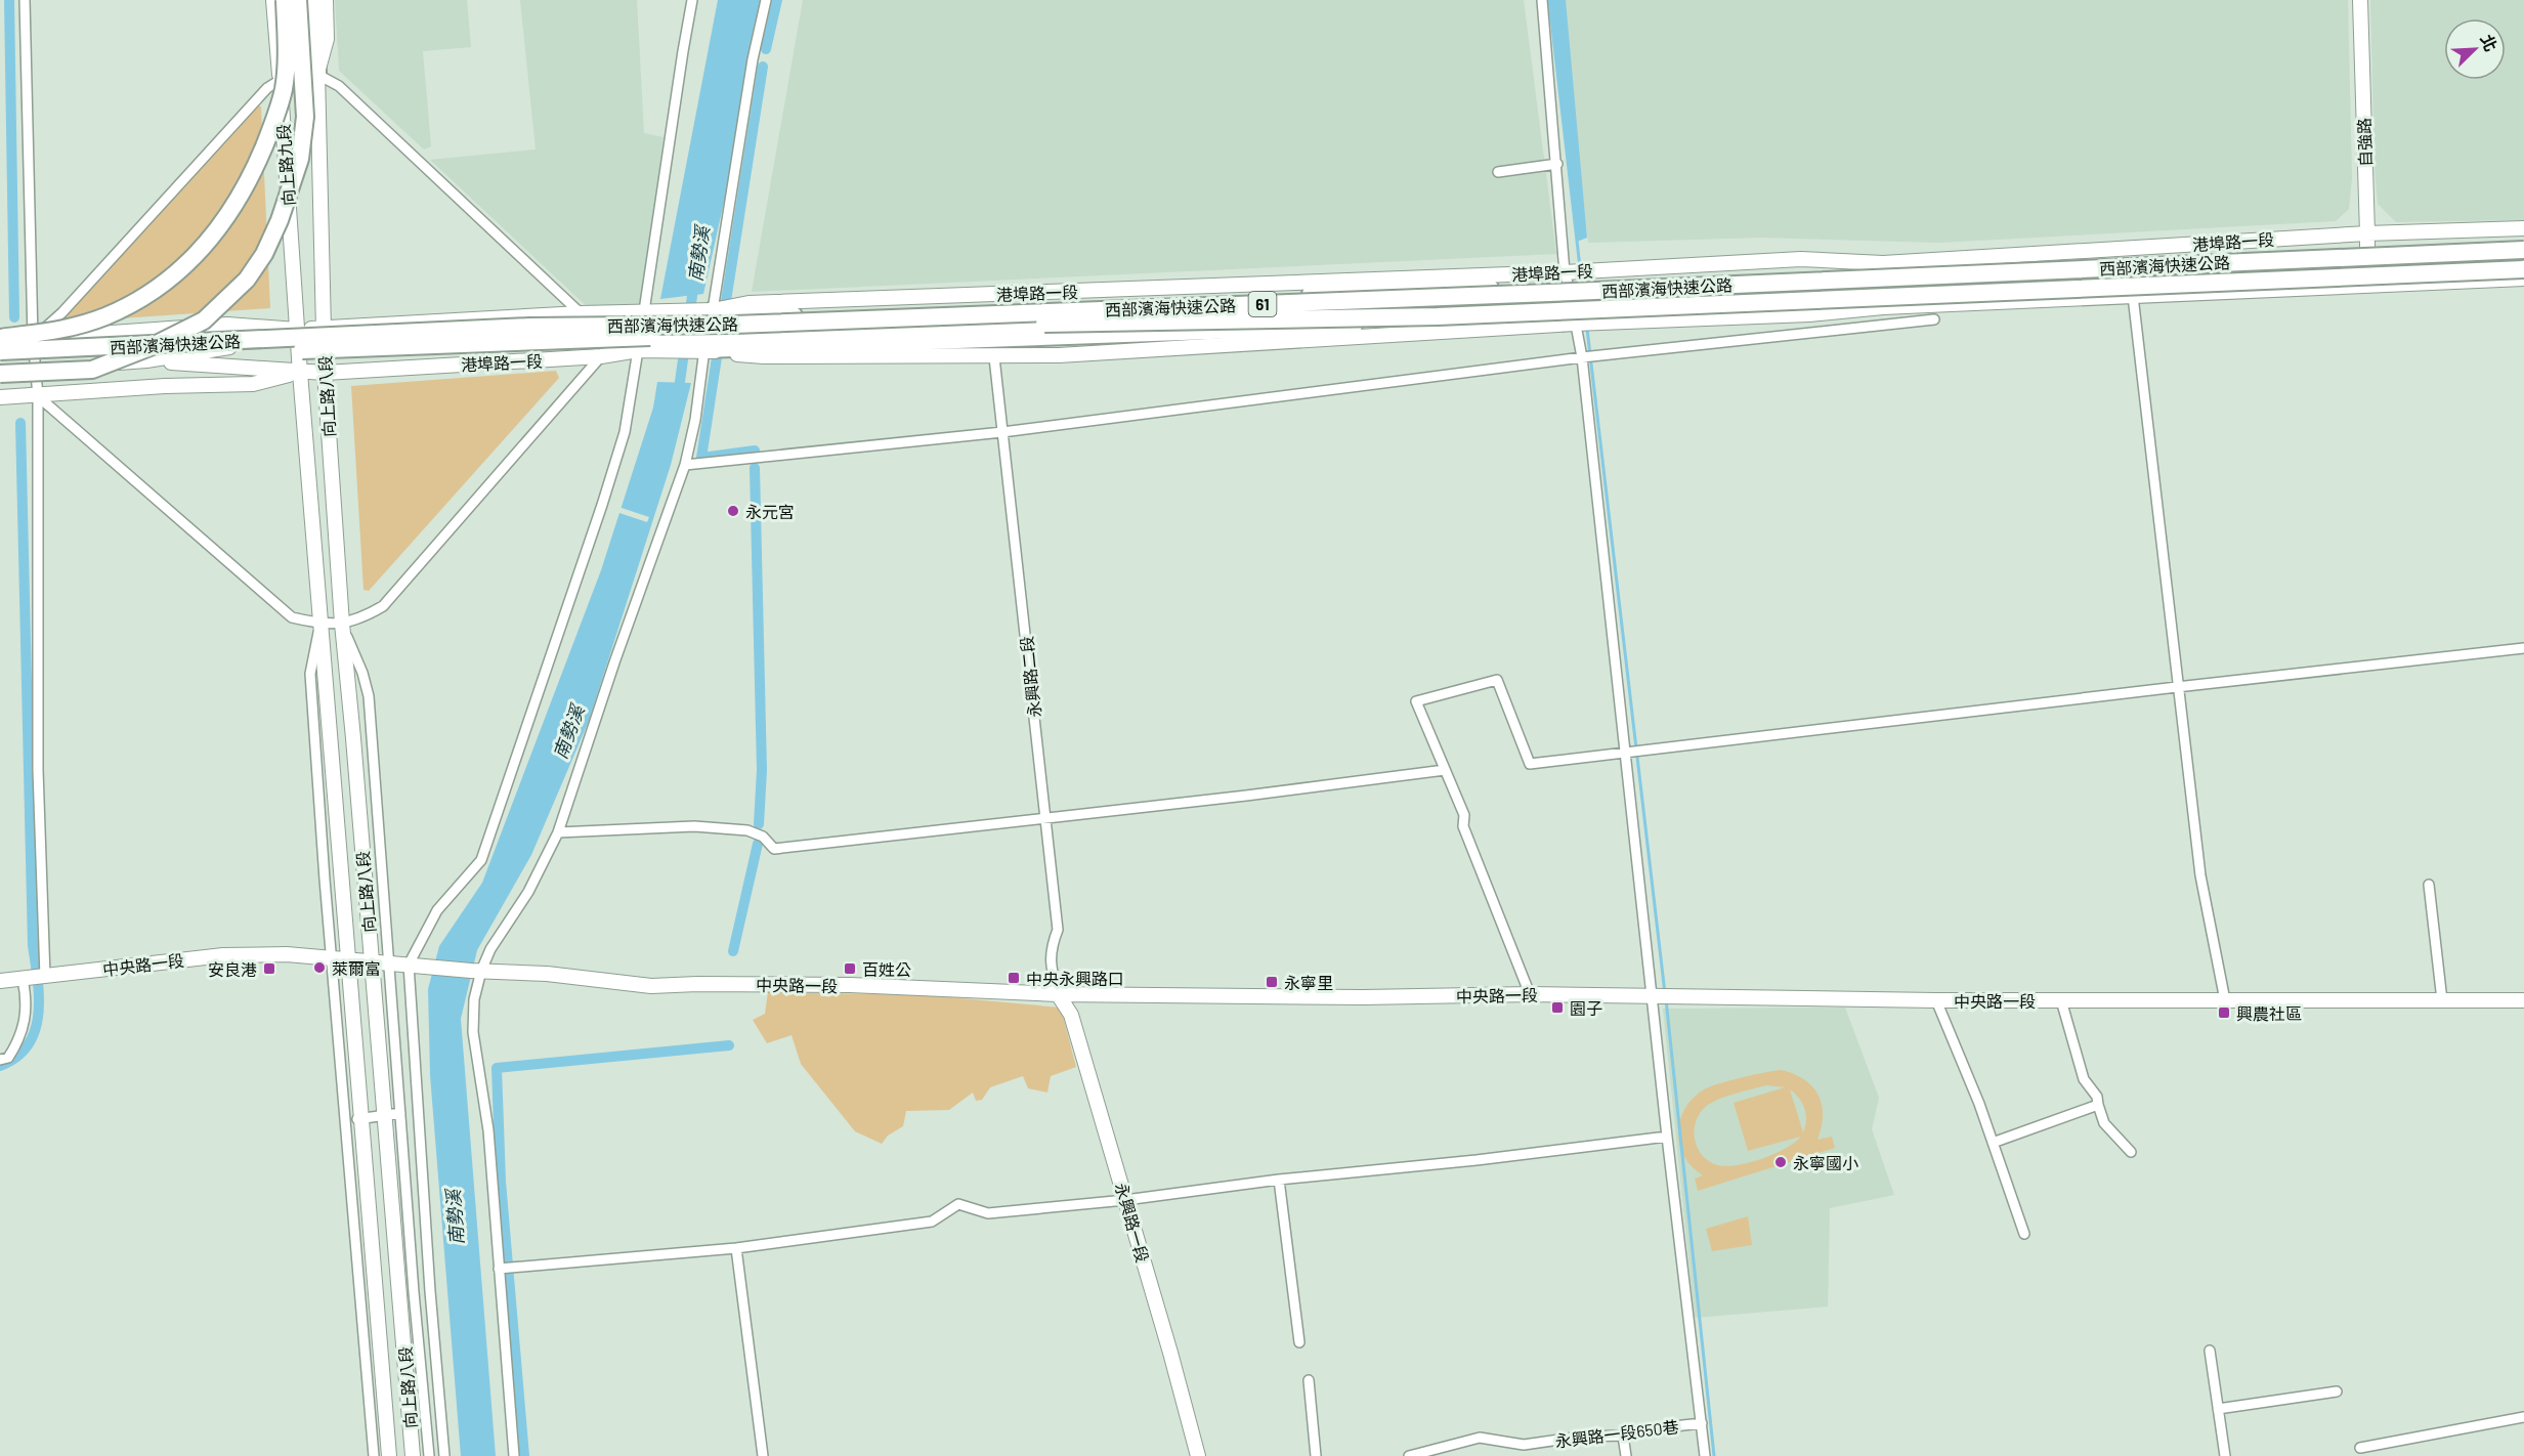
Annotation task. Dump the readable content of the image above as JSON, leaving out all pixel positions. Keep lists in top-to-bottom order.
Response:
{
  "streets": {
    "highway": ["西部濱海快速公路", "61"],
    "street": [
      "自強路",
      "向上路九段",
      "港埠路一段",
      "向上路八段",
      "永興路二段",
      "中央路一段",
      "永興路一段",
      "永興路一段650巷"
    ]
  },
  "crossings": [
    ["自強路", "港埠路一段"],
    ["向上路九段", "港埠路一段"],
    ["向上路九段", "向上路八段"],
    ["港埠路一段", "向上路八段"],
    ["港埠路一段", "永興路二段"],
    ["向上路八段", "中央路一段"],
    ["永興路二段", "中央路一段"],
    ["永興路二段", "永興路一段"],
    ["中央路一段", "永興路一段"]
  ],
  "water": ["南勢溪"],
  "places": {
    "other": ["永元宮", "萊爾富", "永寧國小"],
    "transit": [
      "安良港",
      "百姓公",
      "中央永興路口",
      "永寧里",
      "園子",
      "興農社區"
    ]
  },
  "north": "top right"
}
